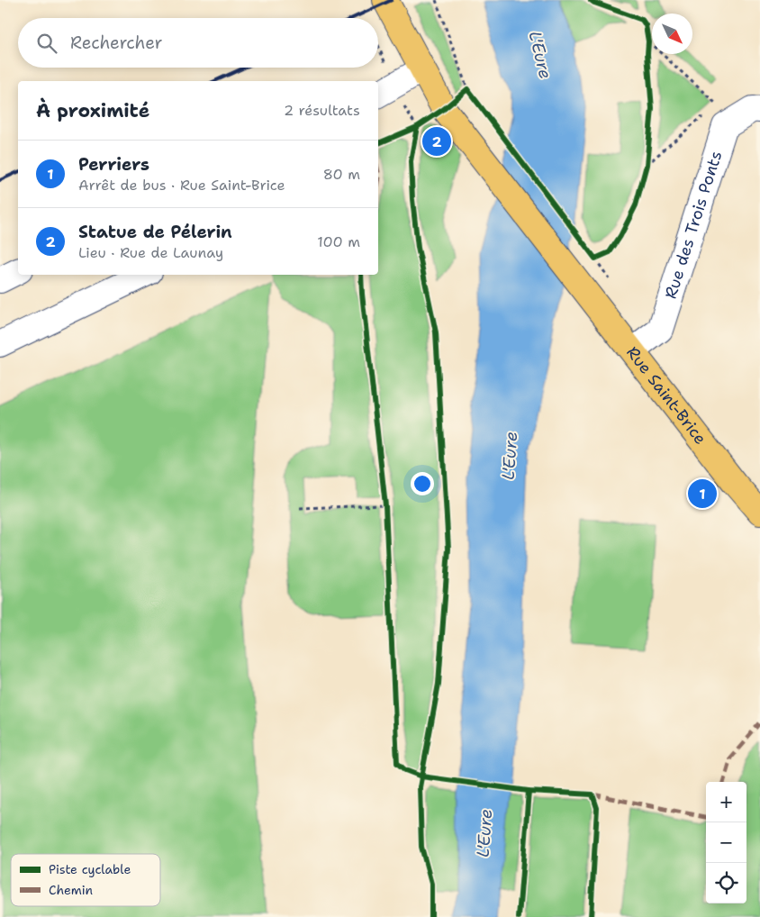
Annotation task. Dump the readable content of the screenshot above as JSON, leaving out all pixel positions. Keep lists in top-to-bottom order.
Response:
{
  "streets": {
    "main road": ["Rue Saint-Brice"],
    "street": ["Rue des Trois Ponts"]
  },
  "crossings": [
    ["Rue des Trois Ponts", "Rue Saint-Brice"]
  ],
  "water": ["L'Eure"],
  "legend": ["Piste cyclable", "Chemin"],
  "north": "bottom right",
  "page": {
    "search": "Rechercher",
    "heading": ["À proximité", "2 résultats"],
    "pins": ["2", "1"],
    "list": [
      {
        "mark": "1",
        "name": "Perriers",
        "note": "Arrêt de bus · Rue Saint-Brice",
        "value": "80 m"
      },
      {
        "mark": "2",
        "name": "Statue de Pélerin",
        "note": "Lieu · Rue de Launay",
        "value": "100 m"
      }
    ],
    "map_buttons": ["+", "−"]
  }
}
